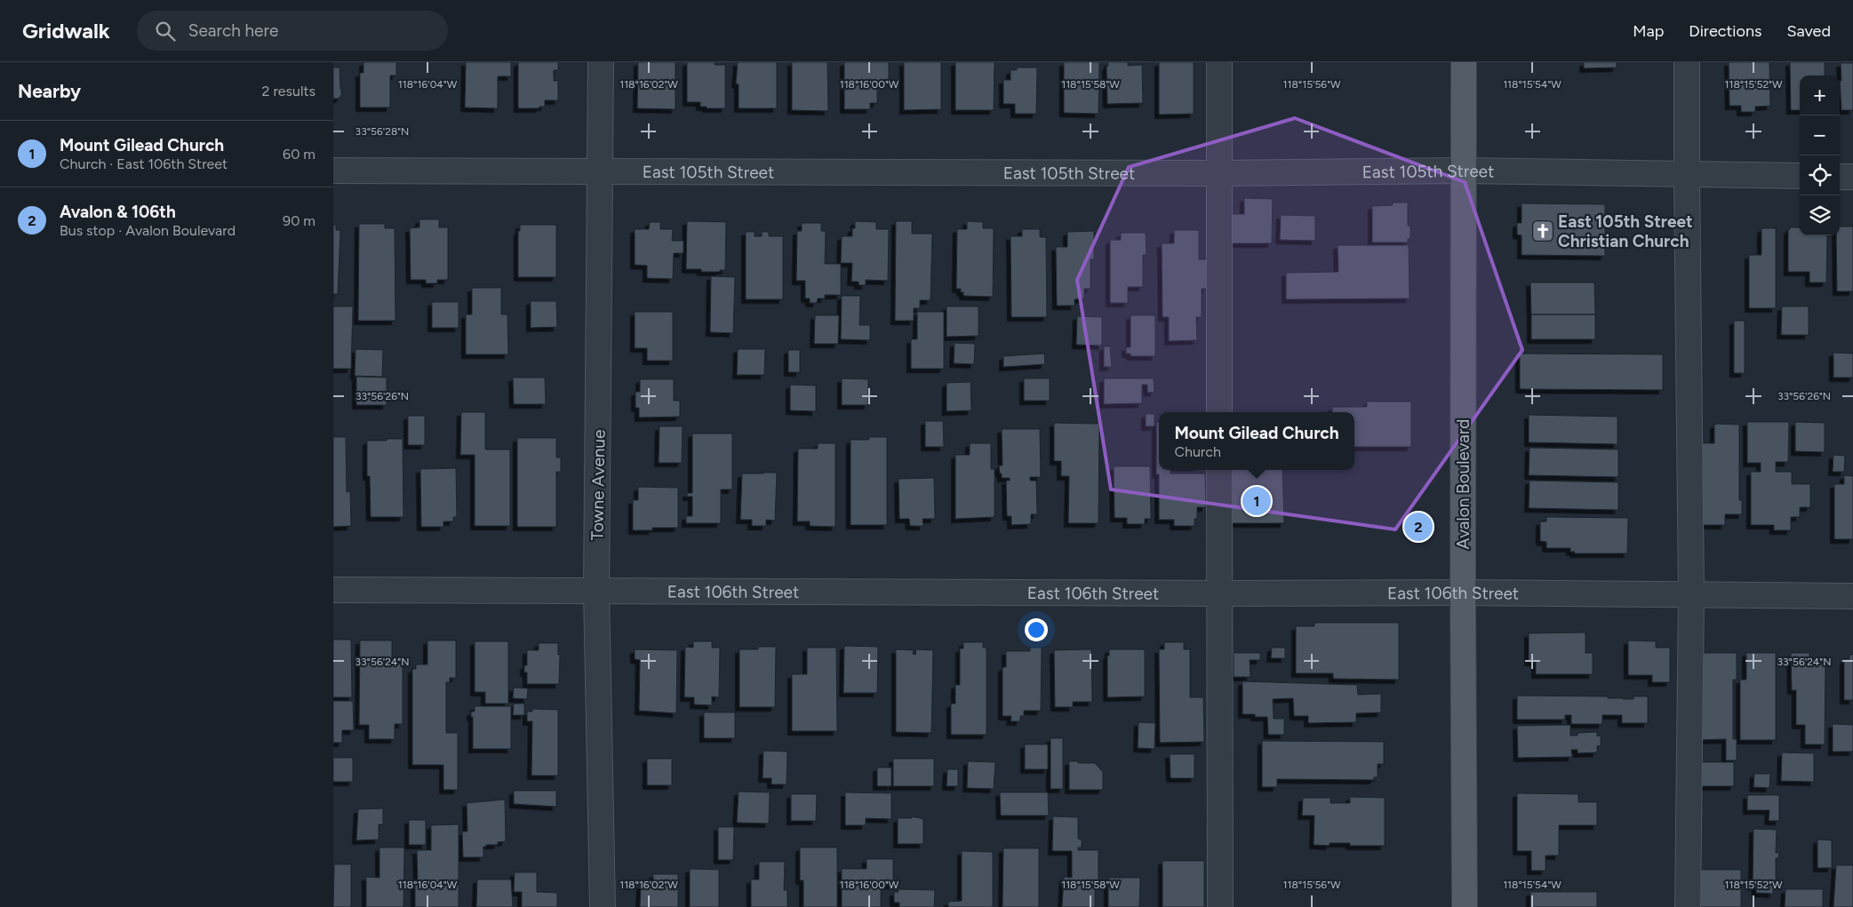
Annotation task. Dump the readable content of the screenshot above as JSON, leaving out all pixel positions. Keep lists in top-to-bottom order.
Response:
{
  "streets": {
    "main road": ["Avalon Boulevard"],
    "street": ["East 105th Street", "Towne Avenue", "East 106th Street"]
  },
  "crossings": [
    ["East 105th Street", "Avalon Boulevard"],
    ["East 105th Street", "Towne Avenue"],
    ["Avalon Boulevard", "East 106th Street"],
    ["Towne Avenue", "East 106th Street"]
  ],
  "places": {
    "church": ["East 105th Street Christian Church"]
  },
  "page": {
    "header": "Gridwalk",
    "search": "Search here",
    "nav": ["Map", "Directions", "Saved"],
    "heading": ["Nearby", "2 results"],
    "map_buttons": ["+", "−"],
    "list": [
      {
        "mark": "1",
        "name": "Mount Gilead Church",
        "note": "Church · East 106th Street",
        "value": "60 m"
      },
      {
        "mark": "2",
        "name": "Avalon & 106th",
        "note": "Bus stop · Avalon Boulevard",
        "value": "90 m"
      }
    ],
    "popup": ["Mount Gilead Church", "Church"],
    "pins": ["1", "2"]
  },
  "coordinates": [
    "118°16'04\"W",
    "118°16'02\"W",
    "118°16'00\"W",
    "118°15'58\"W",
    "118°15'56\"W",
    "118°15'54\"W",
    "118°15'52\"W",
    "33°56'28\"N",
    "33°56'26\"N",
    "33°56'24\"N"
  ]
}
